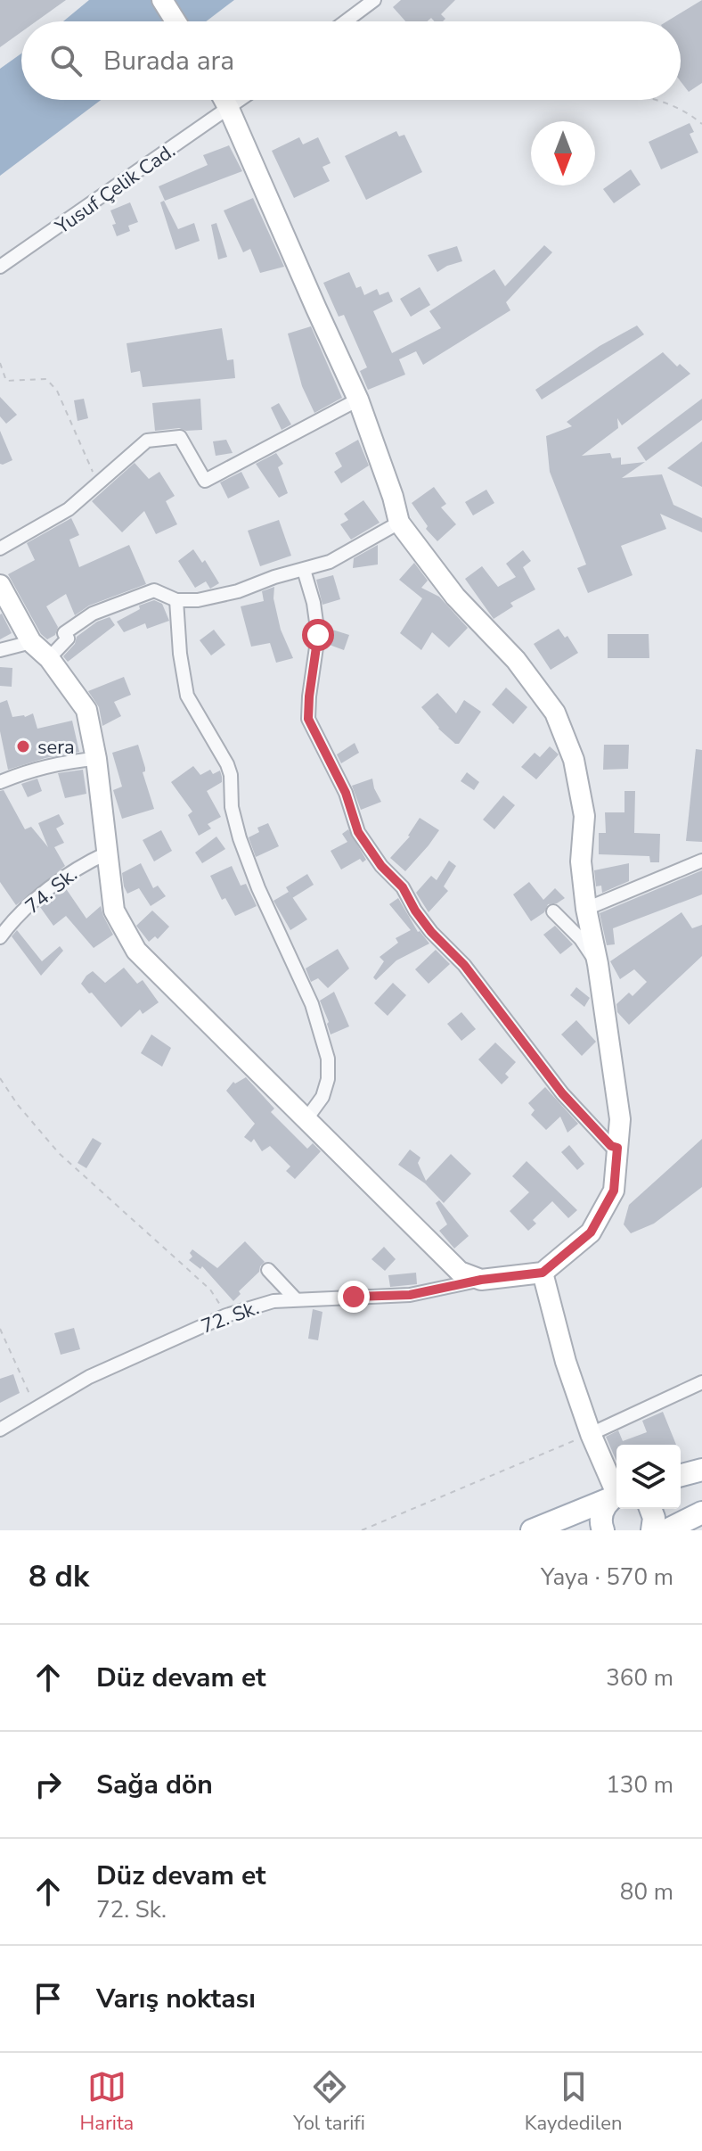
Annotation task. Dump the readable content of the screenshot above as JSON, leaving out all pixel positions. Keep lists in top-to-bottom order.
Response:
{
  "streets": {
    "street": ["Yusuf Çelik Cad.", "74. Sk.", "72. Sk."]
  },
  "places": ["sera"],
  "north": "bottom",
  "page": {
    "search": "Burada ara",
    "heading": ["8 dk", "Yaya · 570 m"],
    "list": [
      ["Düz devam et", "360 m"],
      ["Sağa dön", "130 m"],
      ["Düz devam et", "72. Sk.", "80 m"],
      "Varış noktası"
    ],
    "nav": ["Harita", "Yol tarifi", "Kaydedilen"]
  }
}
